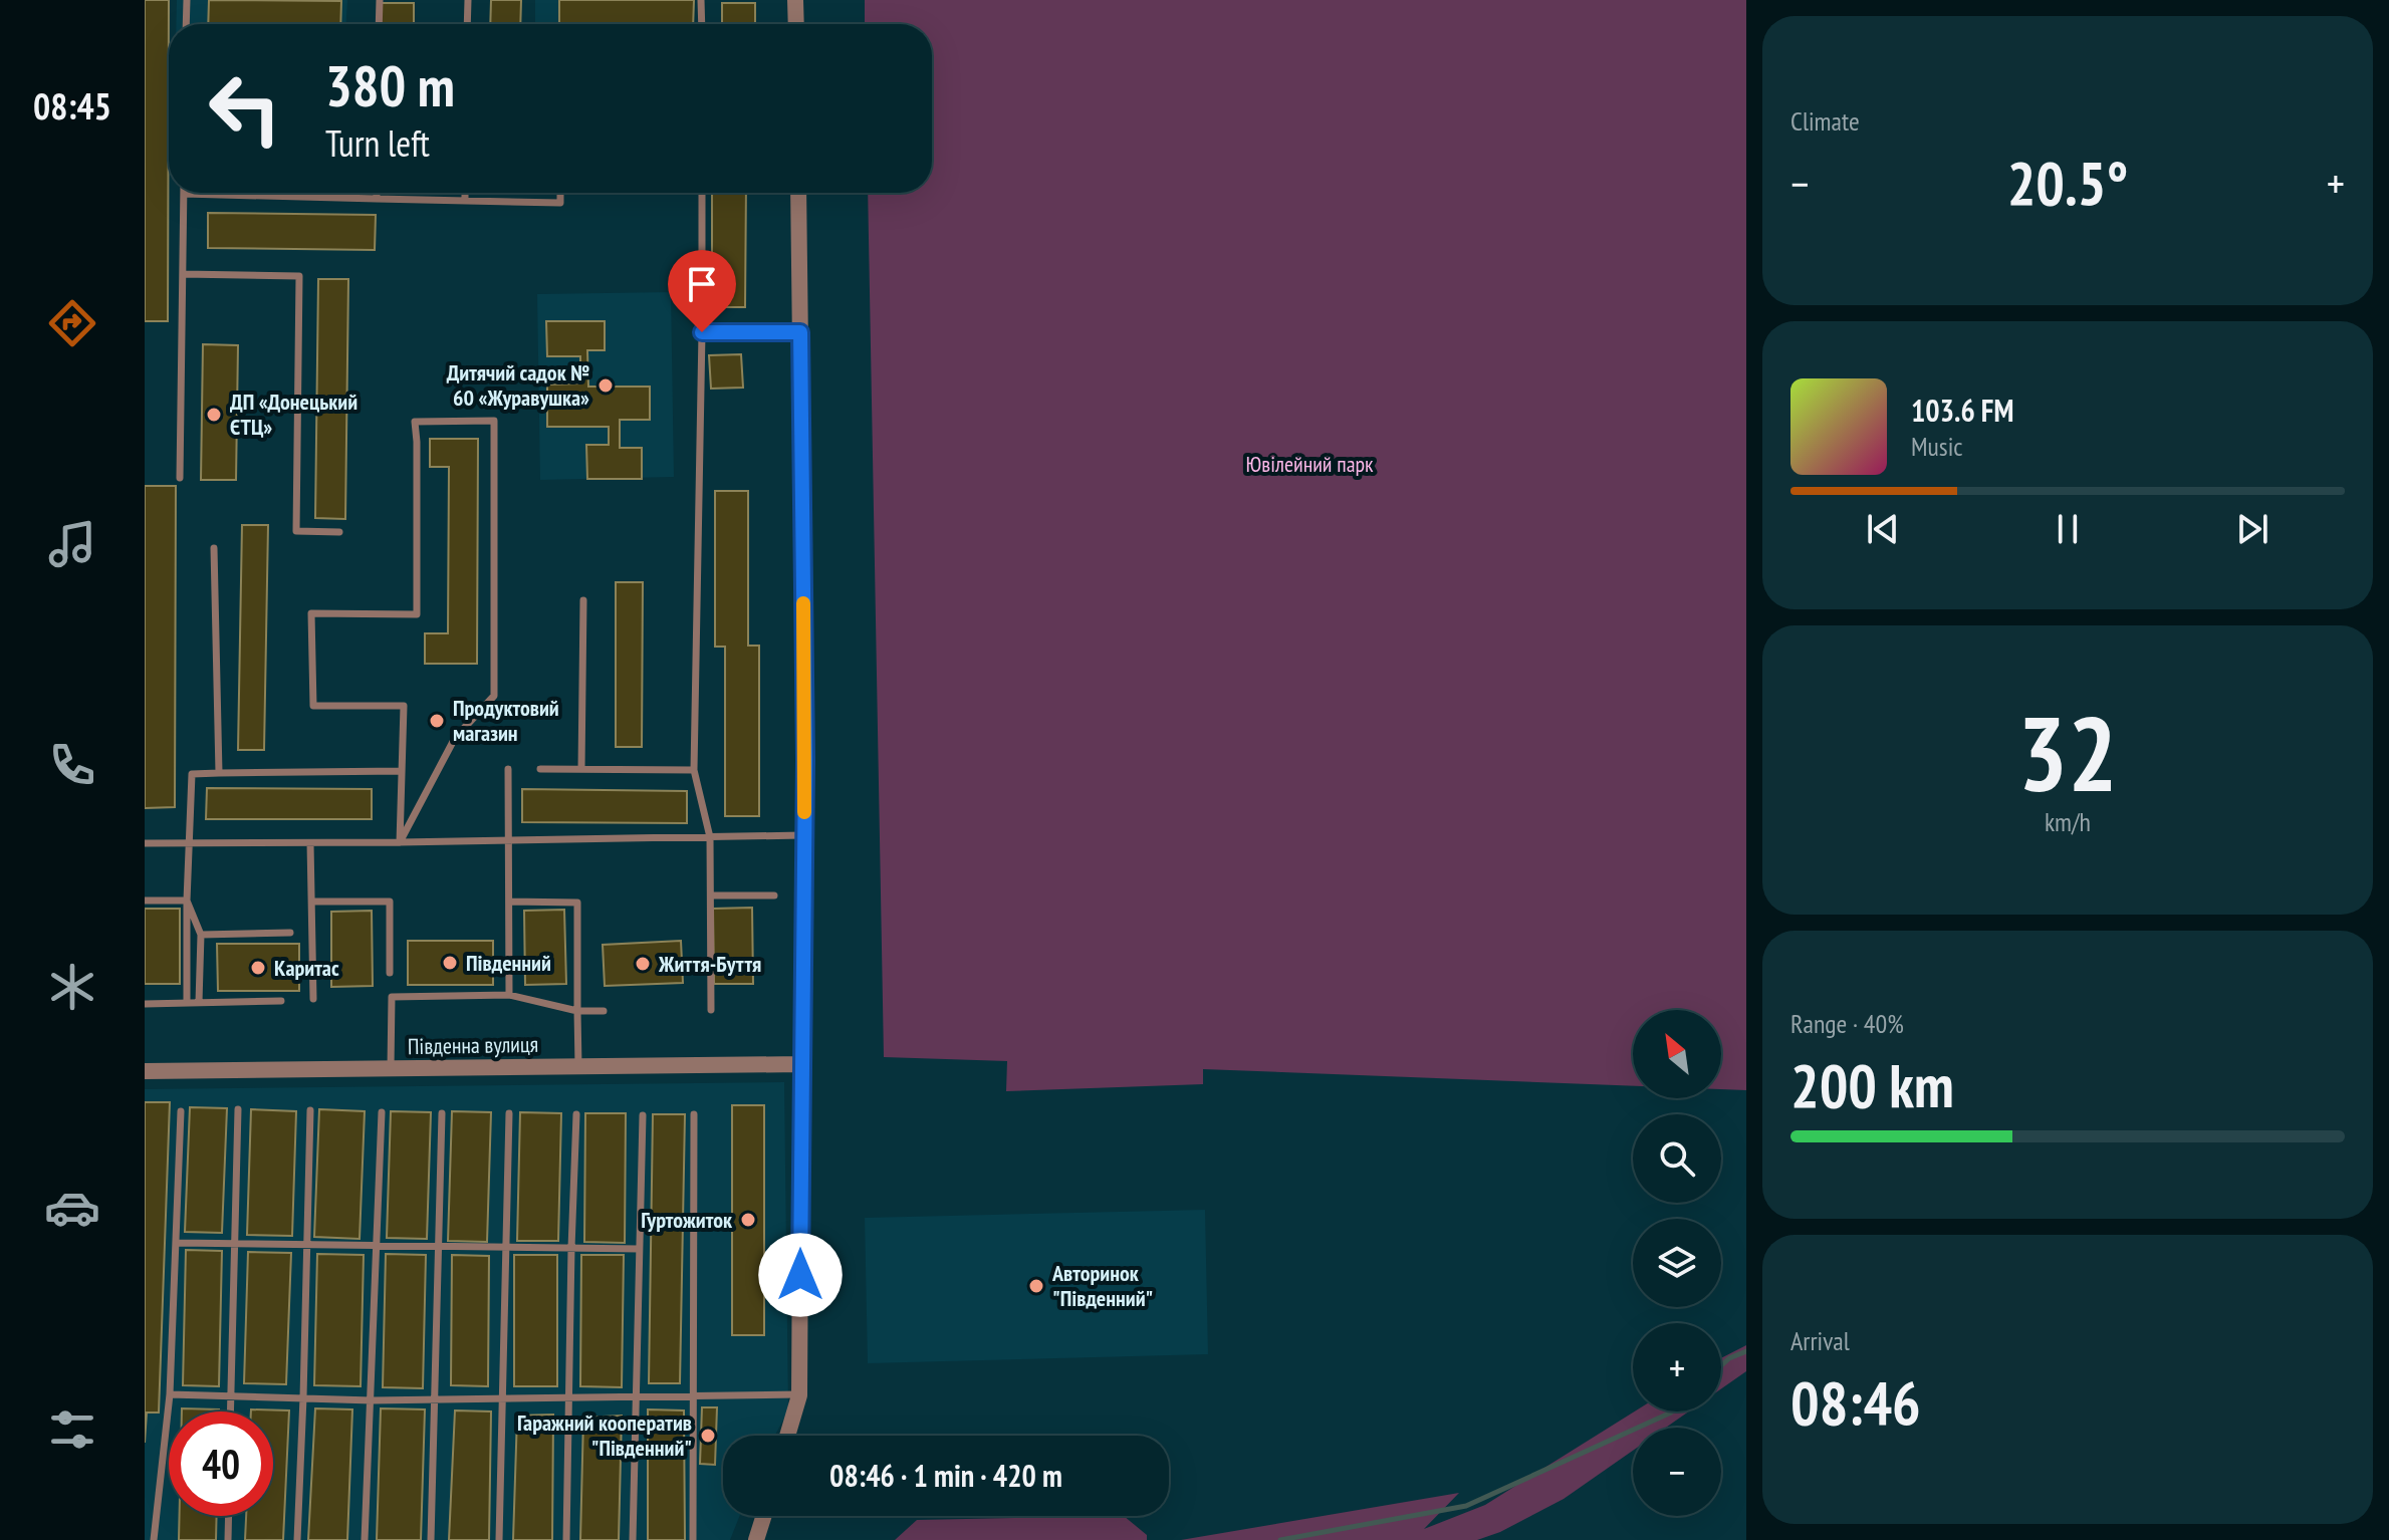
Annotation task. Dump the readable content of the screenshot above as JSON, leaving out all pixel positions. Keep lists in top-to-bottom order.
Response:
{
  "streets": {
    "street": ["Південна вулиця"]
  },
  "parks": ["Ювілейний парк"],
  "places": [
    "Дитячий садок № 60 «Журавушка»",
    "ДП «Донецький ЄТЦ»",
    "Продуктовий магазин",
    "Південний",
    "Життя-Буття",
    "Каритас",
    "Гуртожиток",
    "Авторинок \"Південний\"",
    "Гаражний кооператив \"Південний\""
  ],
  "north": "top left",
  "page": {
    "tabs": "08:45",
    "tile": [
      "Climate",
      ["32", "km/h"],
      ["Range · 40%", "200 km"],
      ["Arrival", "08:46"]
    ],
    "turn": ["380 m", "Turn left"],
    "heat": ["−", "20.5°", "+"],
    "song": ["103.6 FM", "Music"],
    "map_buttons": ["+", "−"],
    "limit": "40",
    "trip": "08:46 · 1 min · 420 m"
  }
}
